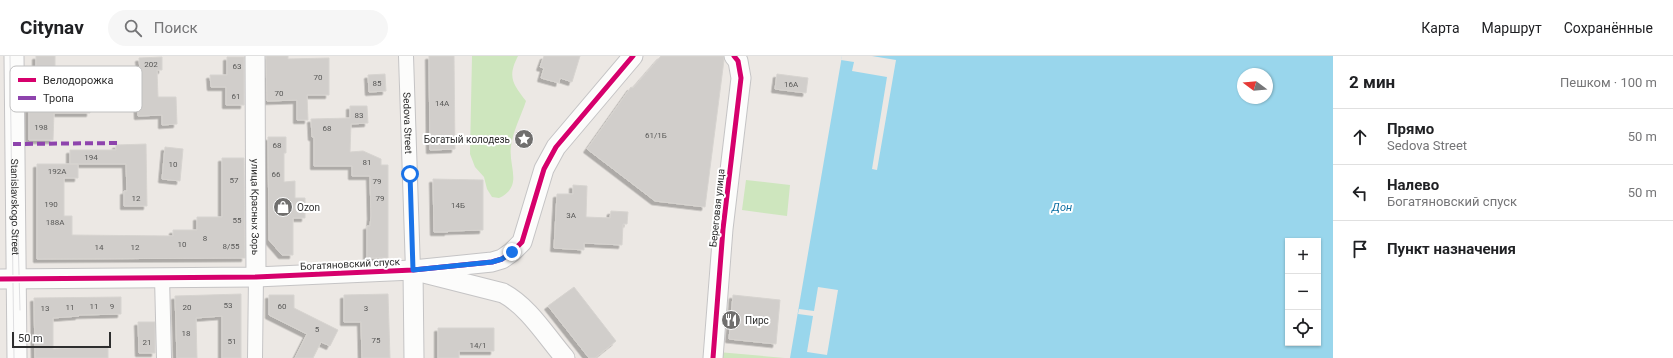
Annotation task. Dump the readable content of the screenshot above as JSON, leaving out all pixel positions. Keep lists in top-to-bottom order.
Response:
{
  "streets": {
    "street": [
      "Sedova Street",
      "Stanislavskogo Street",
      "улица Красных Зорь",
      "Береговая улица",
      "Богатяновский спуск"
    ]
  },
  "crossings": [
    ["Sedova Street", "Богатяновский спуск"],
    ["Stanislavskogo Street", "Богатяновский спуск"],
    ["улица Красных Зорь", "Богатяновский спуск"]
  ],
  "water": ["Дон"],
  "places": {
    "place": ["Богатый колодезь"],
    "shop": ["Ozon"],
    "restaurant": ["Пирс"]
  },
  "house_numbers": [
    "202",
    "63",
    "70",
    "85",
    "16А",
    "70",
    "61",
    "14А",
    "83",
    "198",
    "68",
    "61/1Б",
    "68",
    "194",
    "81",
    "10",
    "192А",
    "66",
    "57",
    "79",
    "12",
    "79",
    "190",
    "14Б",
    "3А",
    "55",
    "188А",
    "8",
    "10",
    "8/55",
    "14",
    "12",
    "53",
    "11",
    "9",
    "60",
    "11",
    "20",
    "13",
    "3",
    "5",
    "18",
    "75",
    "51",
    "21",
    "14/1"
  ],
  "legend": ["Велодорожка", "Тропа"],
  "scale_bar": "50 m",
  "north": "left",
  "page": {
    "header": "Citynav",
    "search": "Поиск",
    "nav": ["Карта", "Маршрут", "Сохранённые"],
    "heading": ["2 мин", "Пешком · 100 m"],
    "list": [
      ["Прямо", "Sedova Street", "50 m"],
      ["Налево", "Богатяновский спуск", "50 m"],
      "Пункт назначения"
    ],
    "map_buttons": ["+", "−"],
    "scale": "50 m"
  }
}
